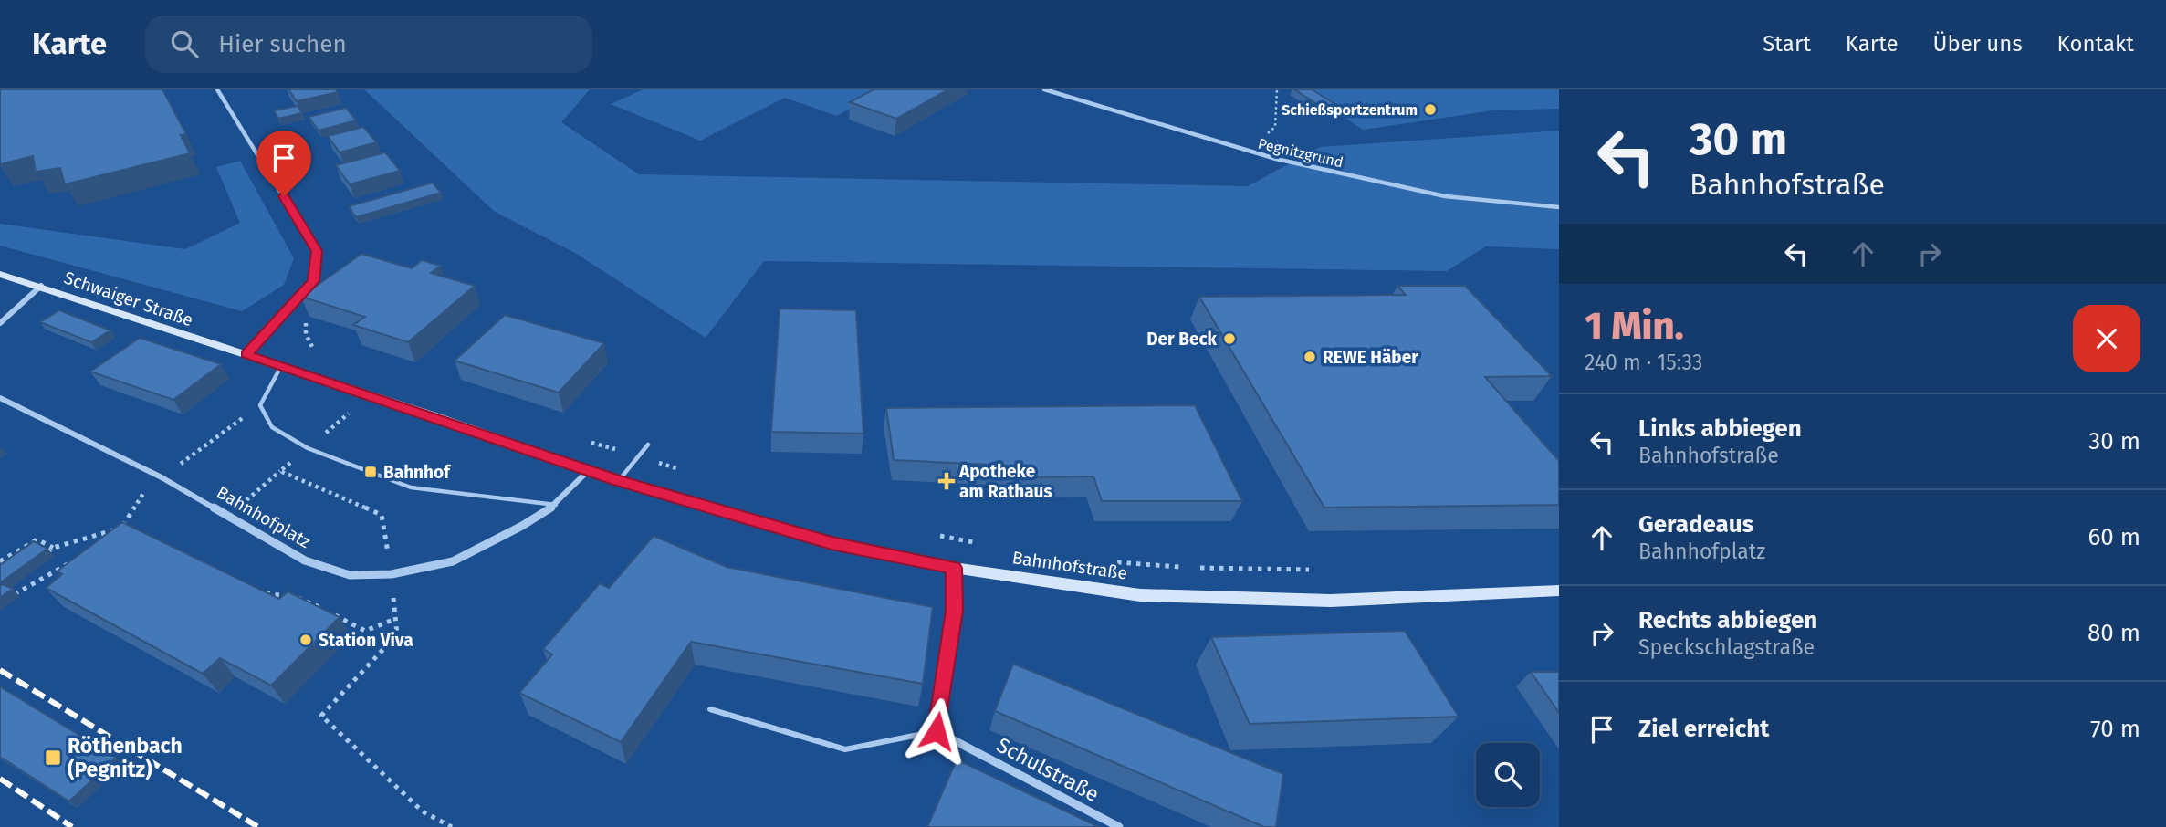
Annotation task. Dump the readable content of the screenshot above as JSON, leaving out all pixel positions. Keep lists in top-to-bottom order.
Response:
{
  "streets": {
    "main road": ["Schwaiger Straße", "Bahnhofstraße"],
    "street": ["Pegnitzgrund", "Bahnhofplatz", "Schulstraße"]
  },
  "crossings": [
    ["Bahnhofplatz", "Bahnhofstraße"]
  ],
  "places": {
    "other": [
      "Schießsportzentrum",
      "Der Beck",
      "REWE Häber",
      "Station Viva"
    ],
    "transit": ["Bahnhof", "Röthenbach (Pegnitz)"],
    "health": ["Apotheke am Rathaus"]
  },
  "page": {
    "header": "Karte",
    "search": "Hier suchen",
    "nav": [
      "Start",
      "Karte",
      "Über uns",
      "Kontakt"
    ],
    "turn": ["30 m", "Bahnhofstraße"],
    "heading": ["1 Min.", "240 m · 15:33"],
    "list": [
      {
        "name": "Links abbiegen",
        "note": "Bahnhofstraße",
        "value": "30 m"
      },
      {
        "name": "Geradeaus",
        "note": "Bahnhofplatz",
        "value": "60 m"
      },
      {
        "name": "Rechts abbiegen",
        "note": "Speckschlagstraße",
        "value": "80 m"
      },
      {
        "name": "Ziel erreicht",
        "value": "70 m"
      }
    ]
  }
}
